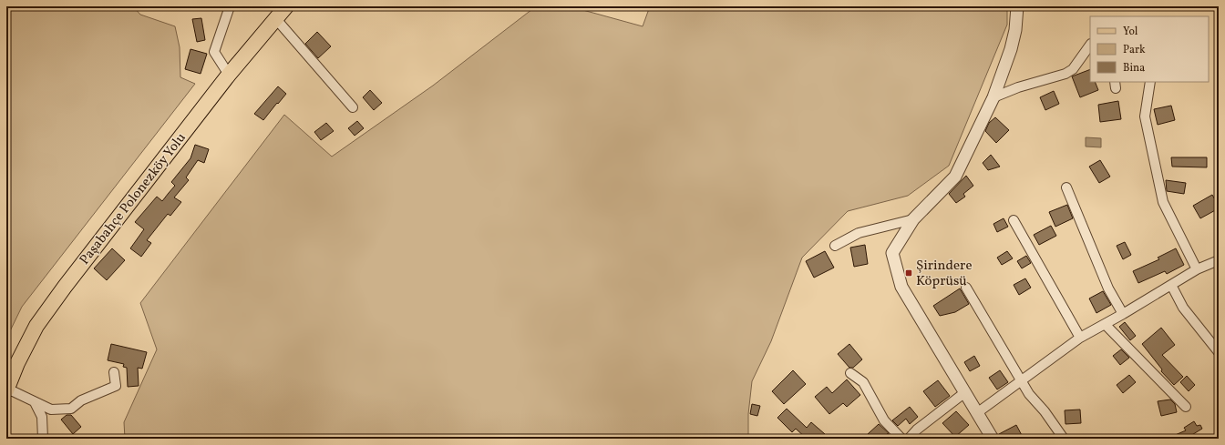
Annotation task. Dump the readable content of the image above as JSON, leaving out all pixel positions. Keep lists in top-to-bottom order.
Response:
{
  "streets": {
    "main road": ["Paşabahçe Polonezköy Yolu"]
  },
  "places": {
    "transit": ["Şirindere Köprüsü"]
  },
  "legend": ["Yol", "Park", "Bina"]
}
